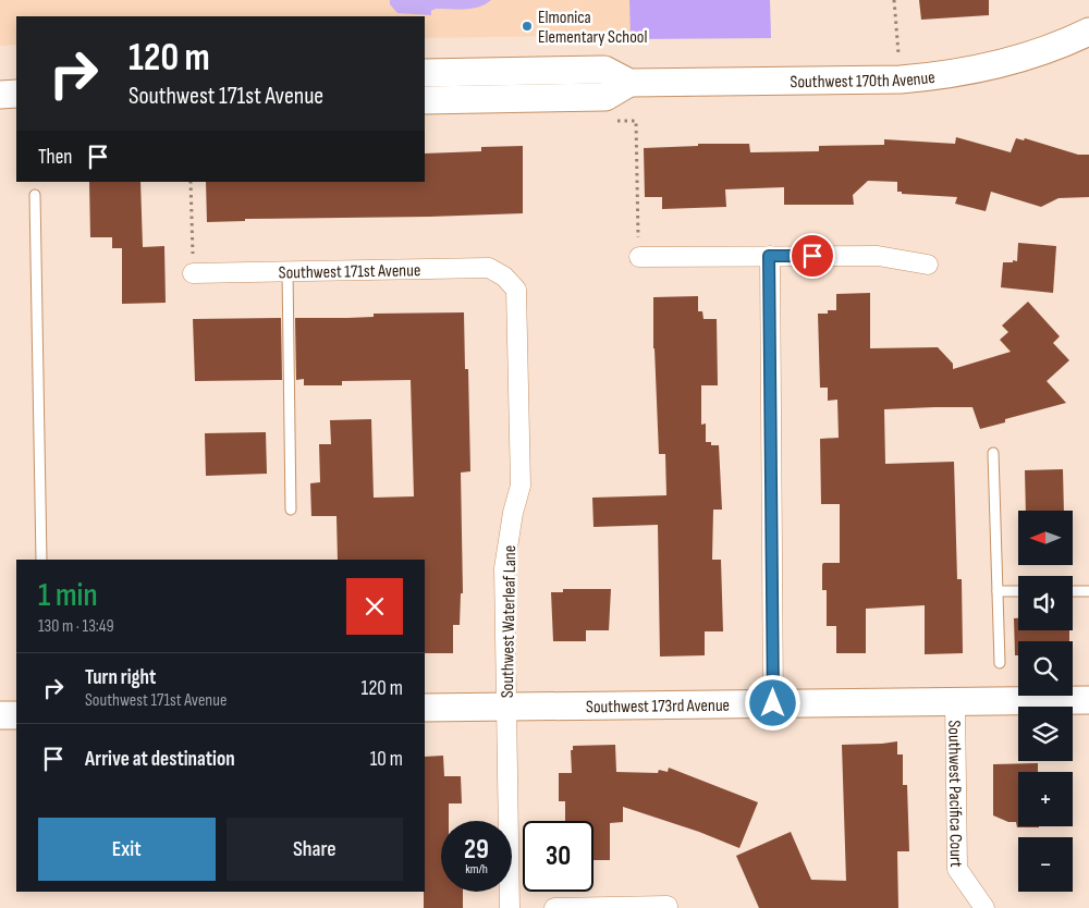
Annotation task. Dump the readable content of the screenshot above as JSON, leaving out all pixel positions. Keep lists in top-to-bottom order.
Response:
{
  "streets": {
    "main road": ["Southwest 170th Avenue", "Southwest 173rd Avenue"],
    "street": ["Southwest 171st Avenue", "Southwest Waterleaf Lane", "Southwest Pacifica Court"]
  },
  "crossings": [
    ["Southwest 171st Avenue", "Southwest Waterleaf Lane"],
    ["Southwest Waterleaf Lane", "Southwest 173rd Avenue"],
    ["Southwest 173rd Avenue", "Southwest Pacifica Court"]
  ],
  "places": ["Elmonica Elementary School"],
  "north": "left",
  "page": {
    "turn": ["120 m", "Southwest 171st Avenue"],
    "then": "Then",
    "map_buttons": ["+", "−"],
    "heading": ["1 min", "130 m · 13:49"],
    "list": [
      {
        "name": "Turn right",
        "note": "Southwest 171st Avenue",
        "value": "120 m"
      },
      {
        "name": "Arrive at destination",
        "value": "10 m"
      }
    ],
    "buttons": ["Exit", "Share"],
    "speed": "29 km/h",
    "limit": "30"
  }
}
